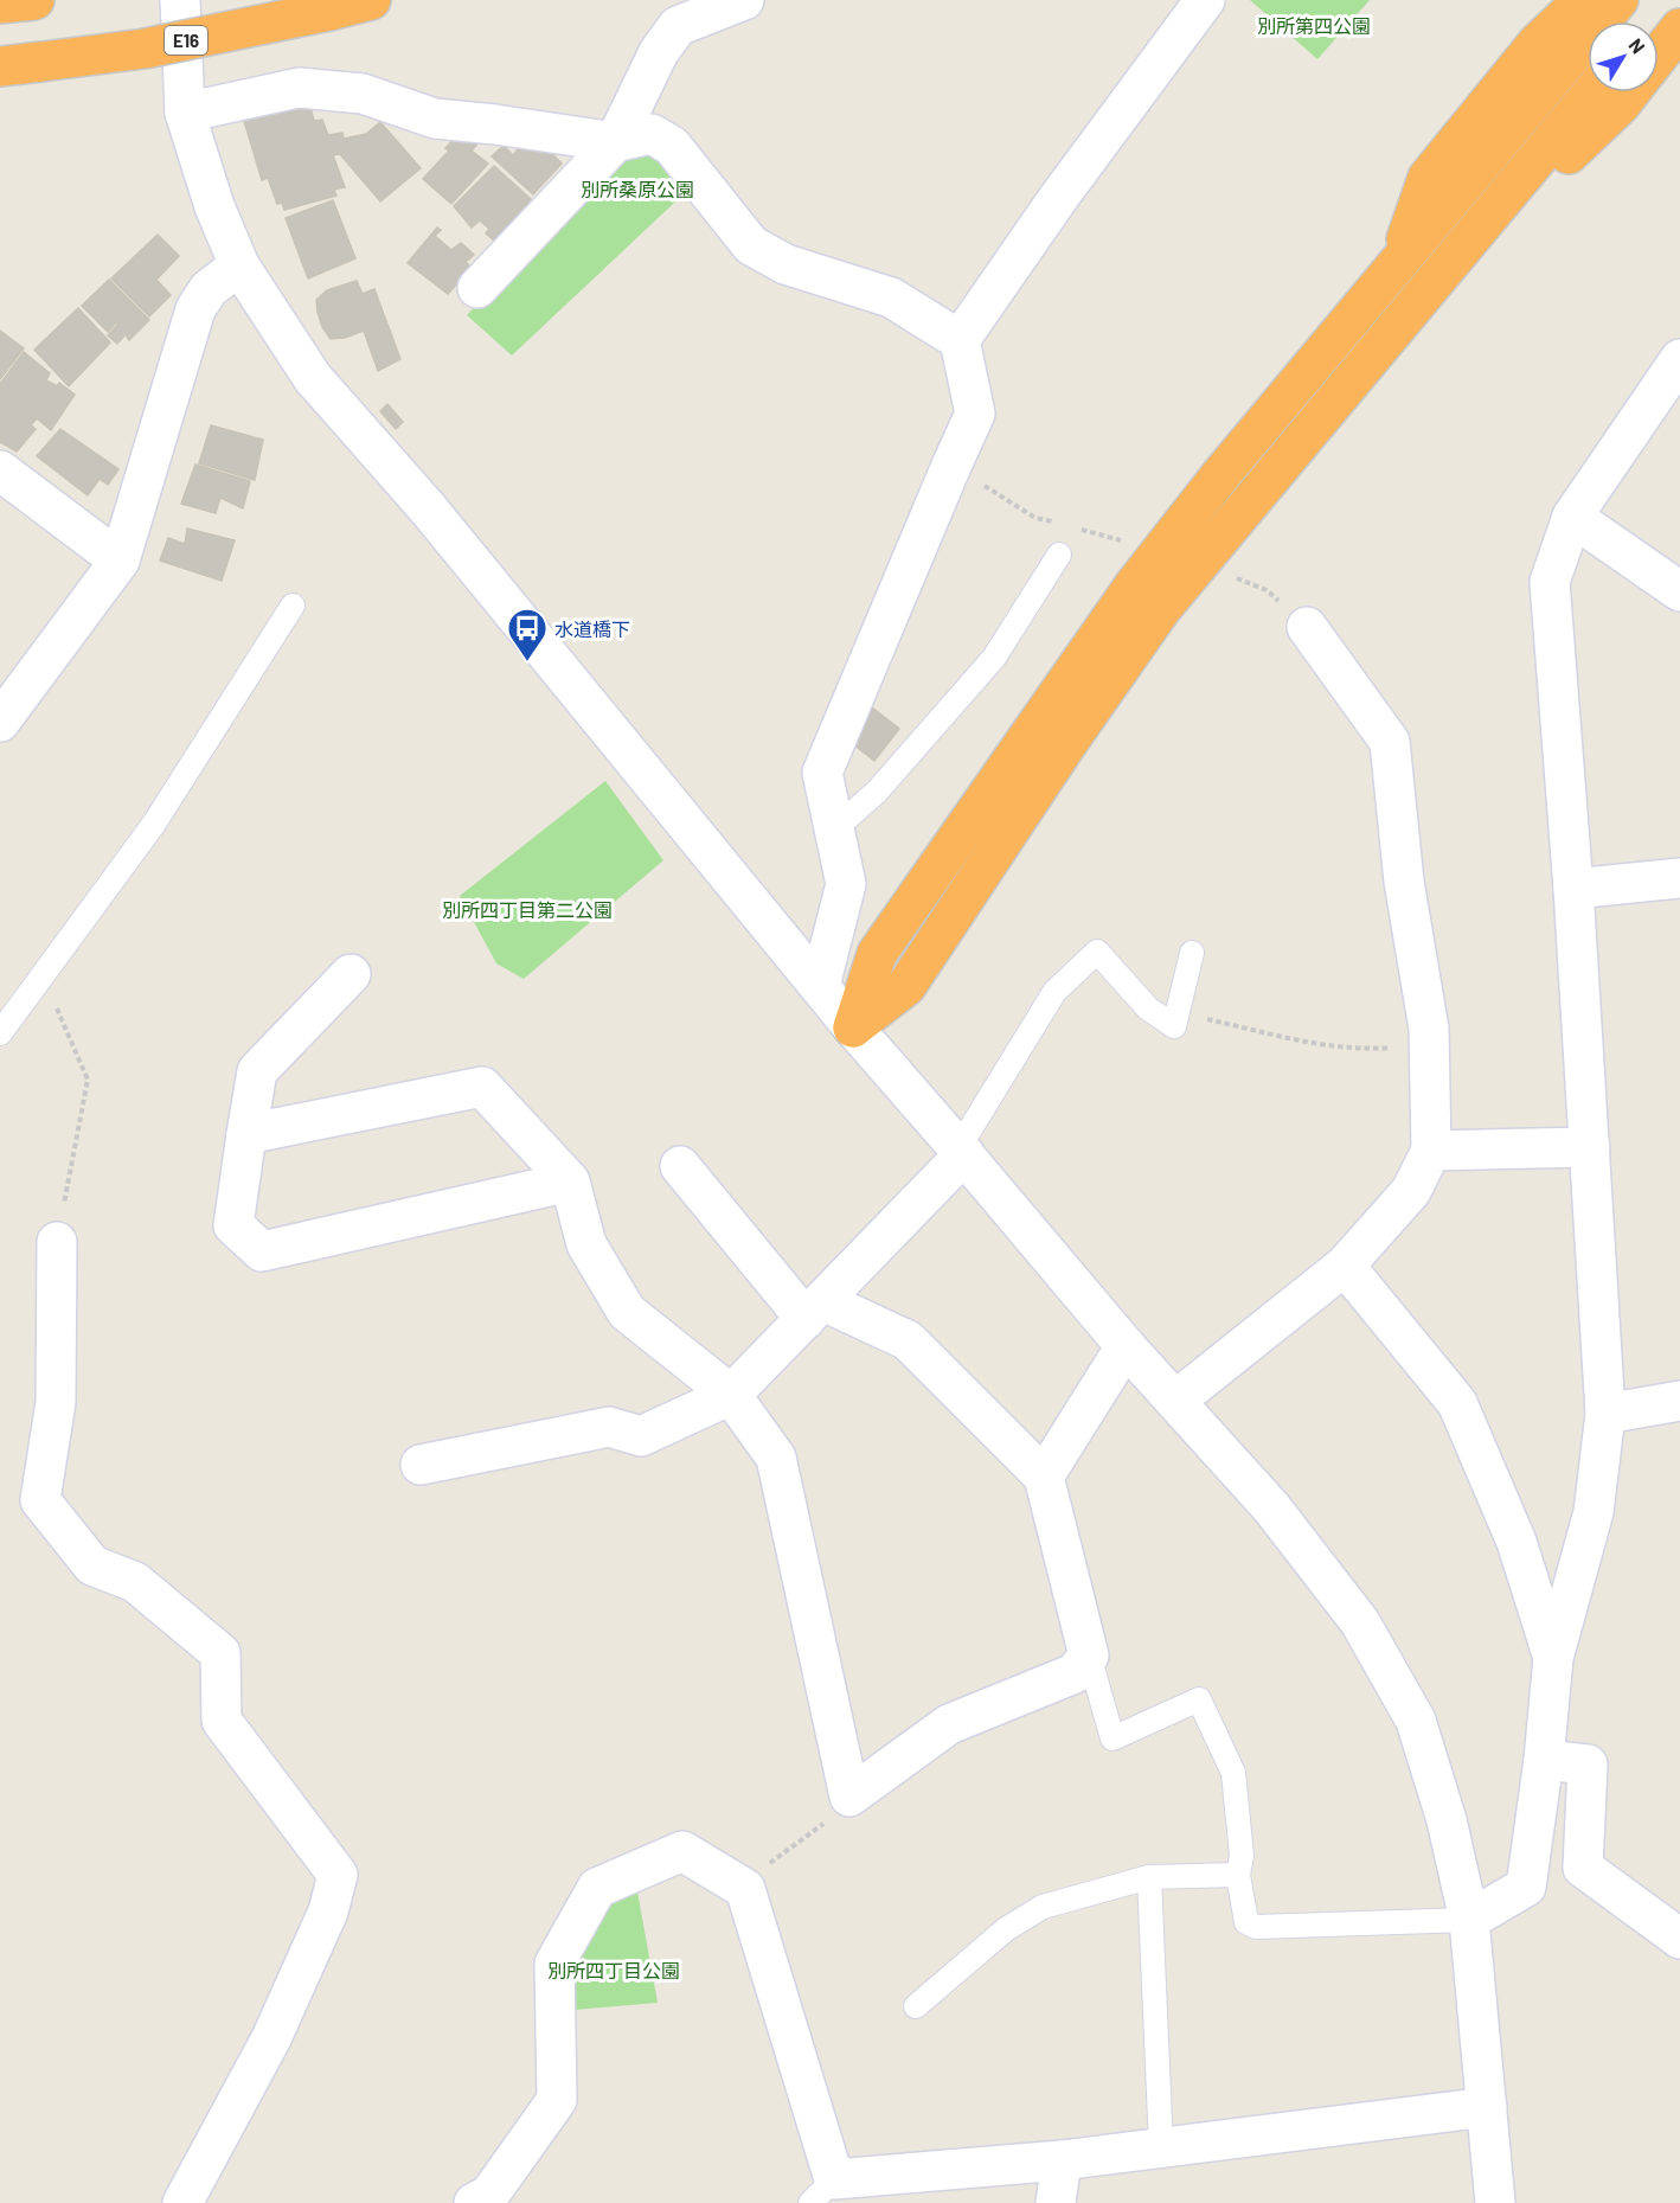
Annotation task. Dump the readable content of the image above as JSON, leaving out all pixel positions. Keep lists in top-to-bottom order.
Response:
{
  "streets": {
    "highway": ["E16"]
  },
  "parks": [
    "別所第四公園",
    "別所桑原公園",
    "別所四丁目第二公園",
    "別所四丁目公園"
  ],
  "places": {
    "bus stop": ["水道橋下"]
  },
  "north": "top right"
}
